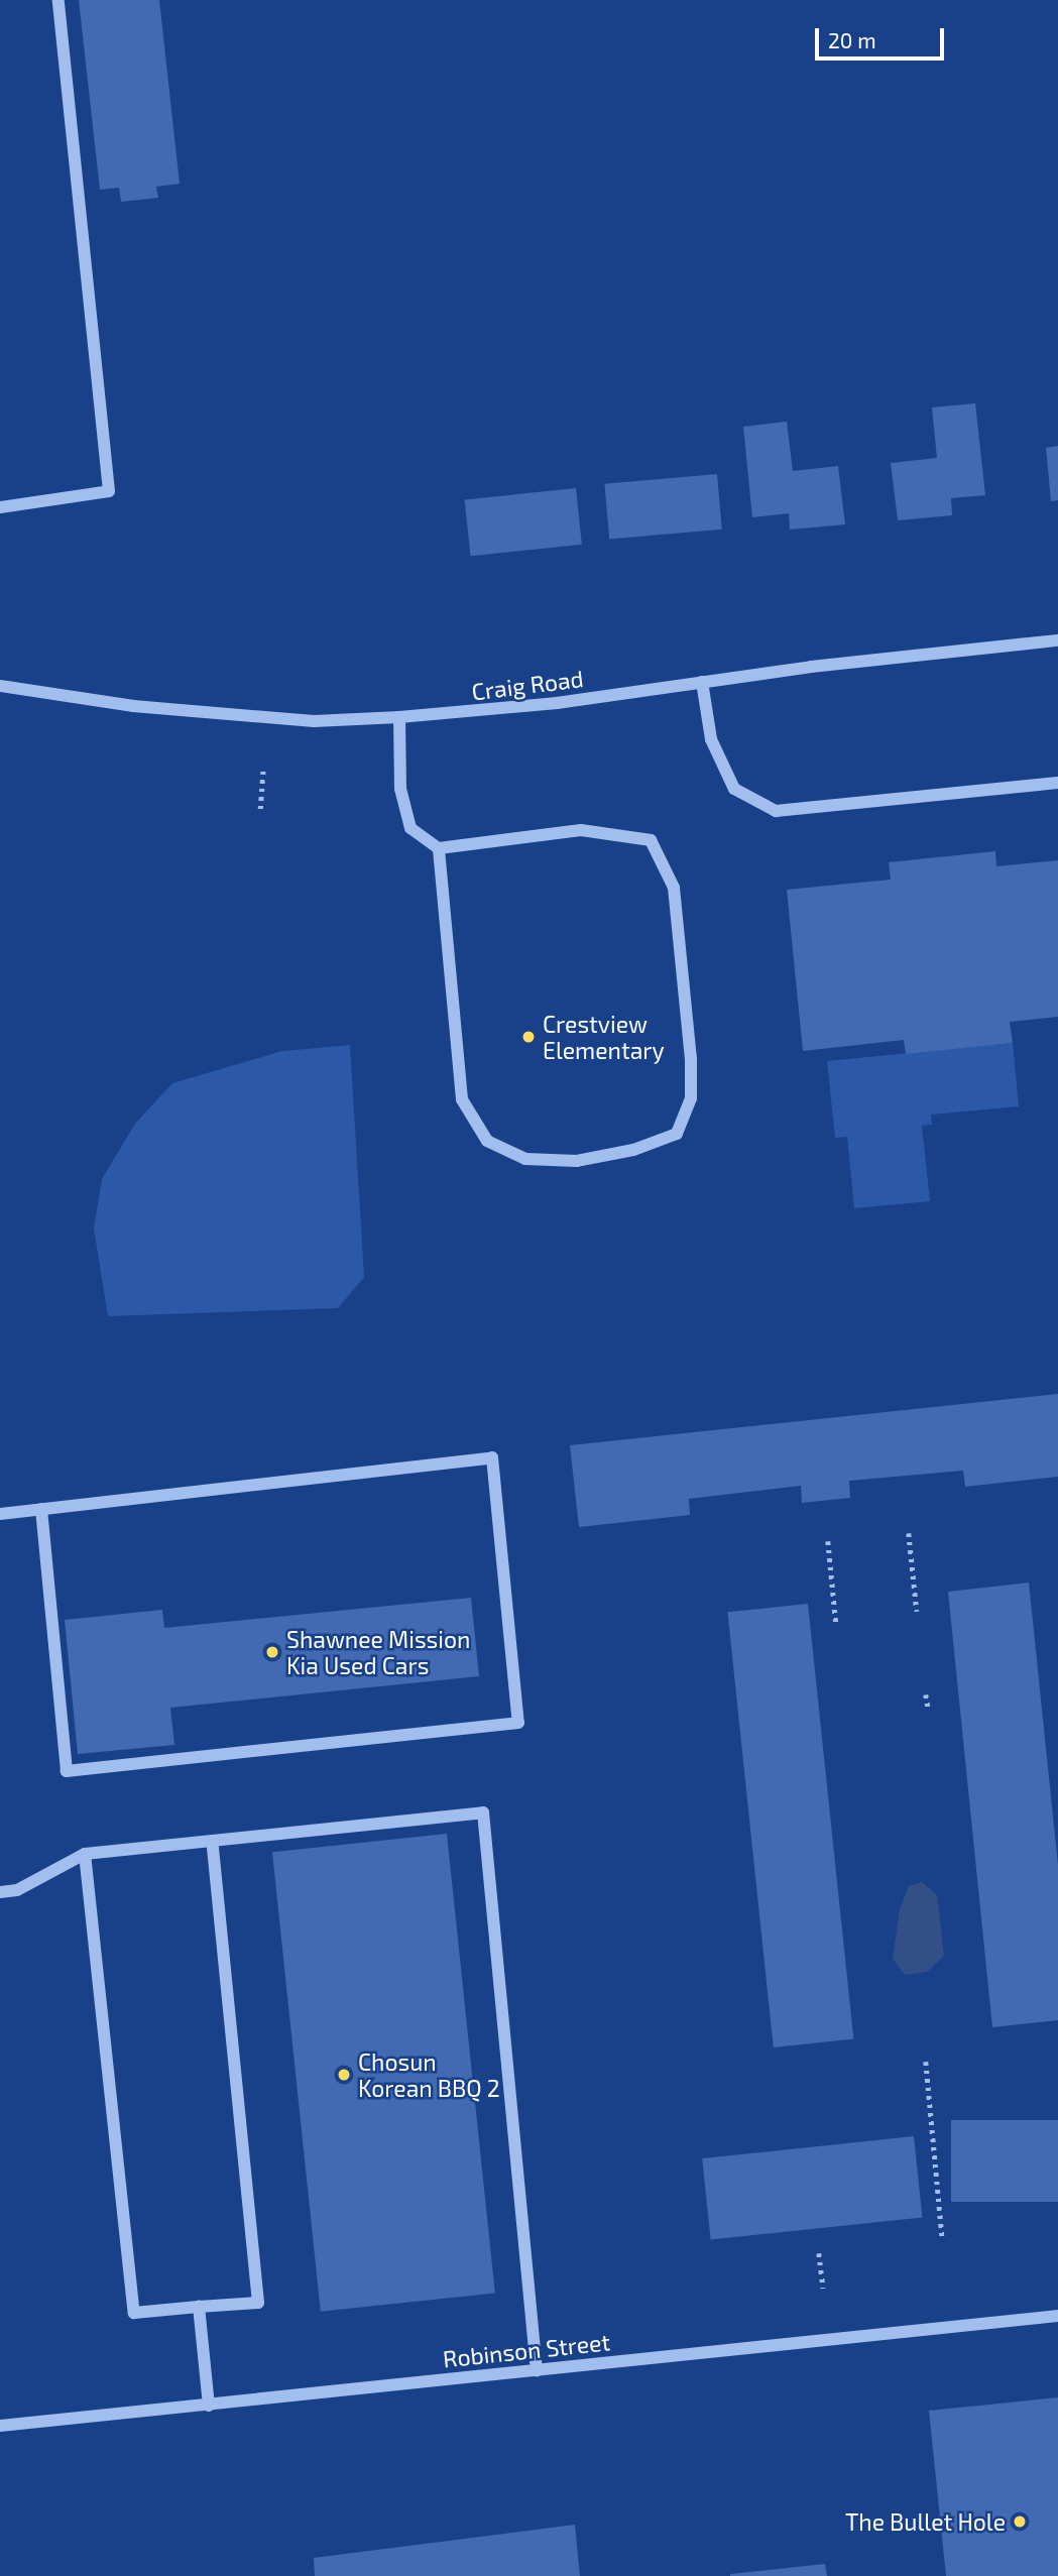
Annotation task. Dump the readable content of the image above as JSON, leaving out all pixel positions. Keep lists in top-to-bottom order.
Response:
{
  "streets": {
    "street": ["Craig Road", "Robinson Street"]
  },
  "places": [
    "Crestview Elementary",
    "Shawnee Mission Kia Used Cars",
    "Chosun Korean BBQ 2",
    "The Bullet Hole"
  ],
  "scale_bar": "20 m"
}
